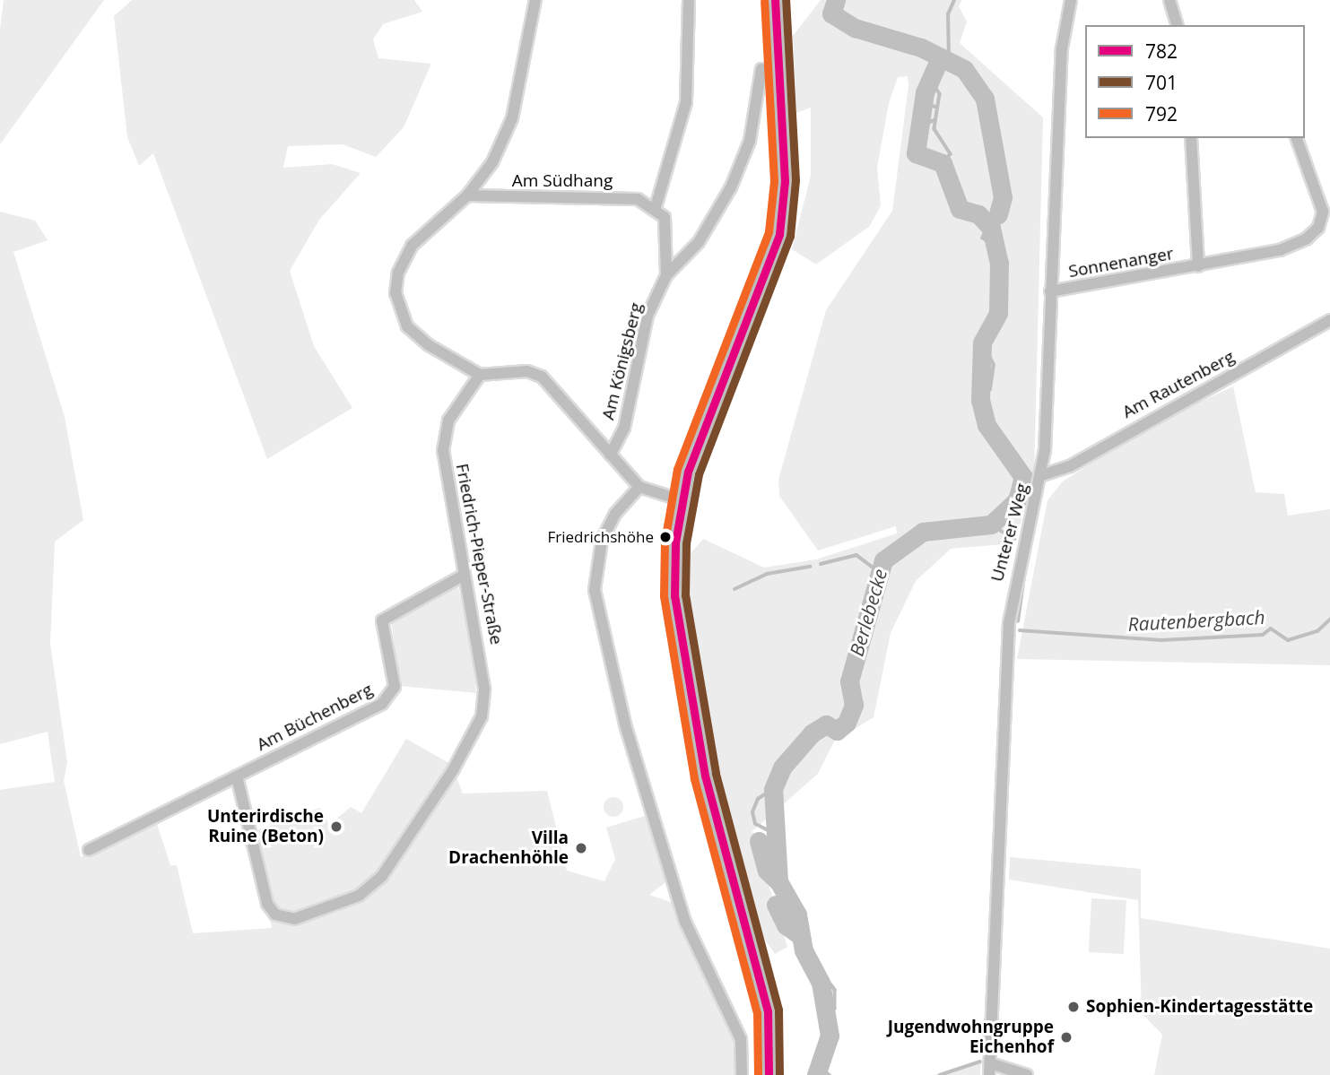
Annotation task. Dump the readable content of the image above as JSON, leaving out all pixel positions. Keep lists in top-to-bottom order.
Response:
{
  "streets": {
    "street": [
      "Am Südhang",
      "Sonnenanger",
      "Am Königsberg",
      "Am Rautenberg",
      "Unterer Weg",
      "Friedrich-Pieper-Straße",
      "Am Büchenberg"
    ]
  },
  "crossings": [
    ["Am Südhang", "Am Königsberg"],
    ["Am Südhang", "Friedrich-Pieper-Straße"],
    ["Sonnenanger", "Unterer Weg"],
    ["Am Rautenberg", "Unterer Weg"],
    ["Friedrich-Pieper-Straße", "Am Büchenberg"]
  ],
  "water": ["Berlebecke", "Rautenbergbach"],
  "places": [
    "Friedrichshöhe",
    "Unterirdische Ruine (Beton)",
    "Villa Drachenhöhle",
    "Sophien-Kindertagesstätte",
    "Jugendwohngruppe Eichenhof"
  ],
  "lines": ["transit line 782", "transit line 701", "transit line 792"],
  "legend": ["782", "701", "792"]
}
